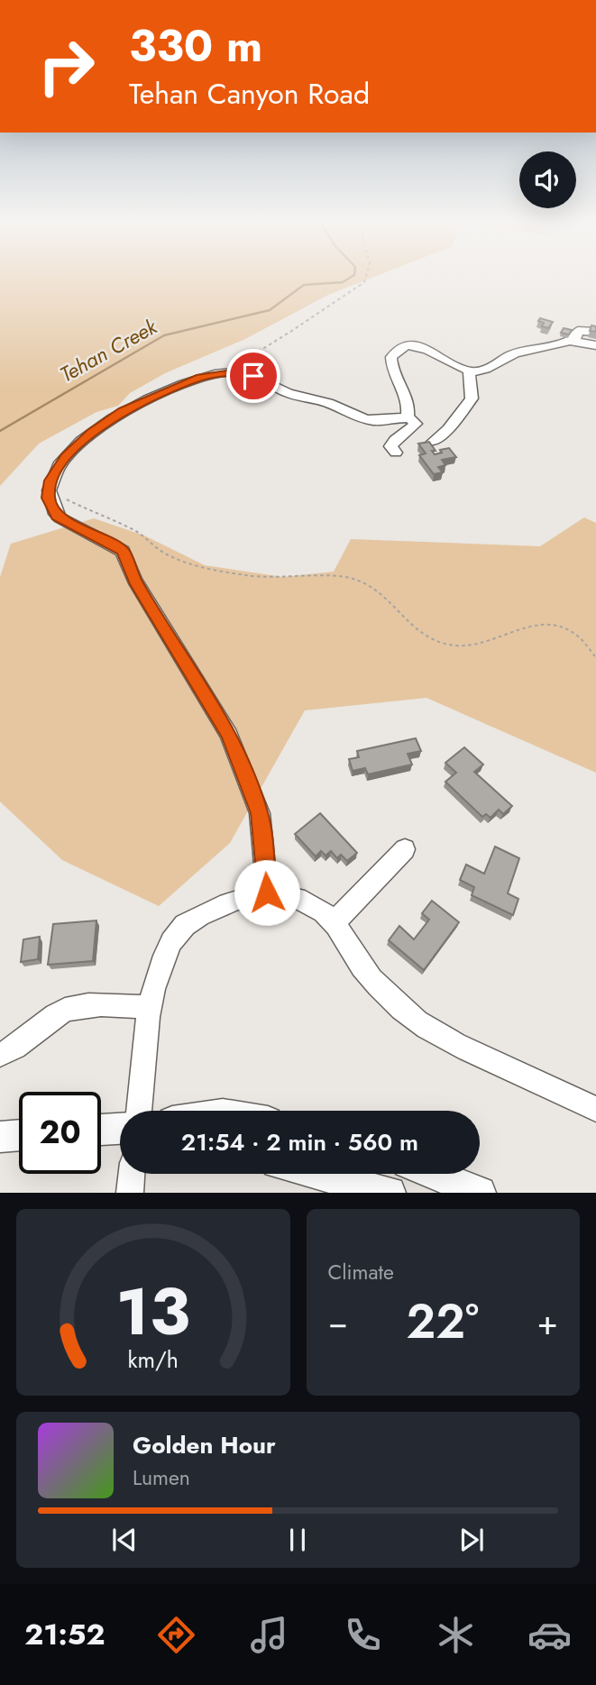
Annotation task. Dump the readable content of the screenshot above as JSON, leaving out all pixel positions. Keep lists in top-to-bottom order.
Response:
{
  "water": ["Tehan Creek"],
  "page": {
    "turn": ["330 m", "Tehan Canyon Road"],
    "limit": "20",
    "trip": "21:54 · 2 min · 560 m",
    "tile": "Climate",
    "heat": ["−", "22°", "+"],
    "song": ["Golden Hour", "Lumen"],
    "tabs": "21:52",
    "gauge": ["13", "km/h"]
  }
}
